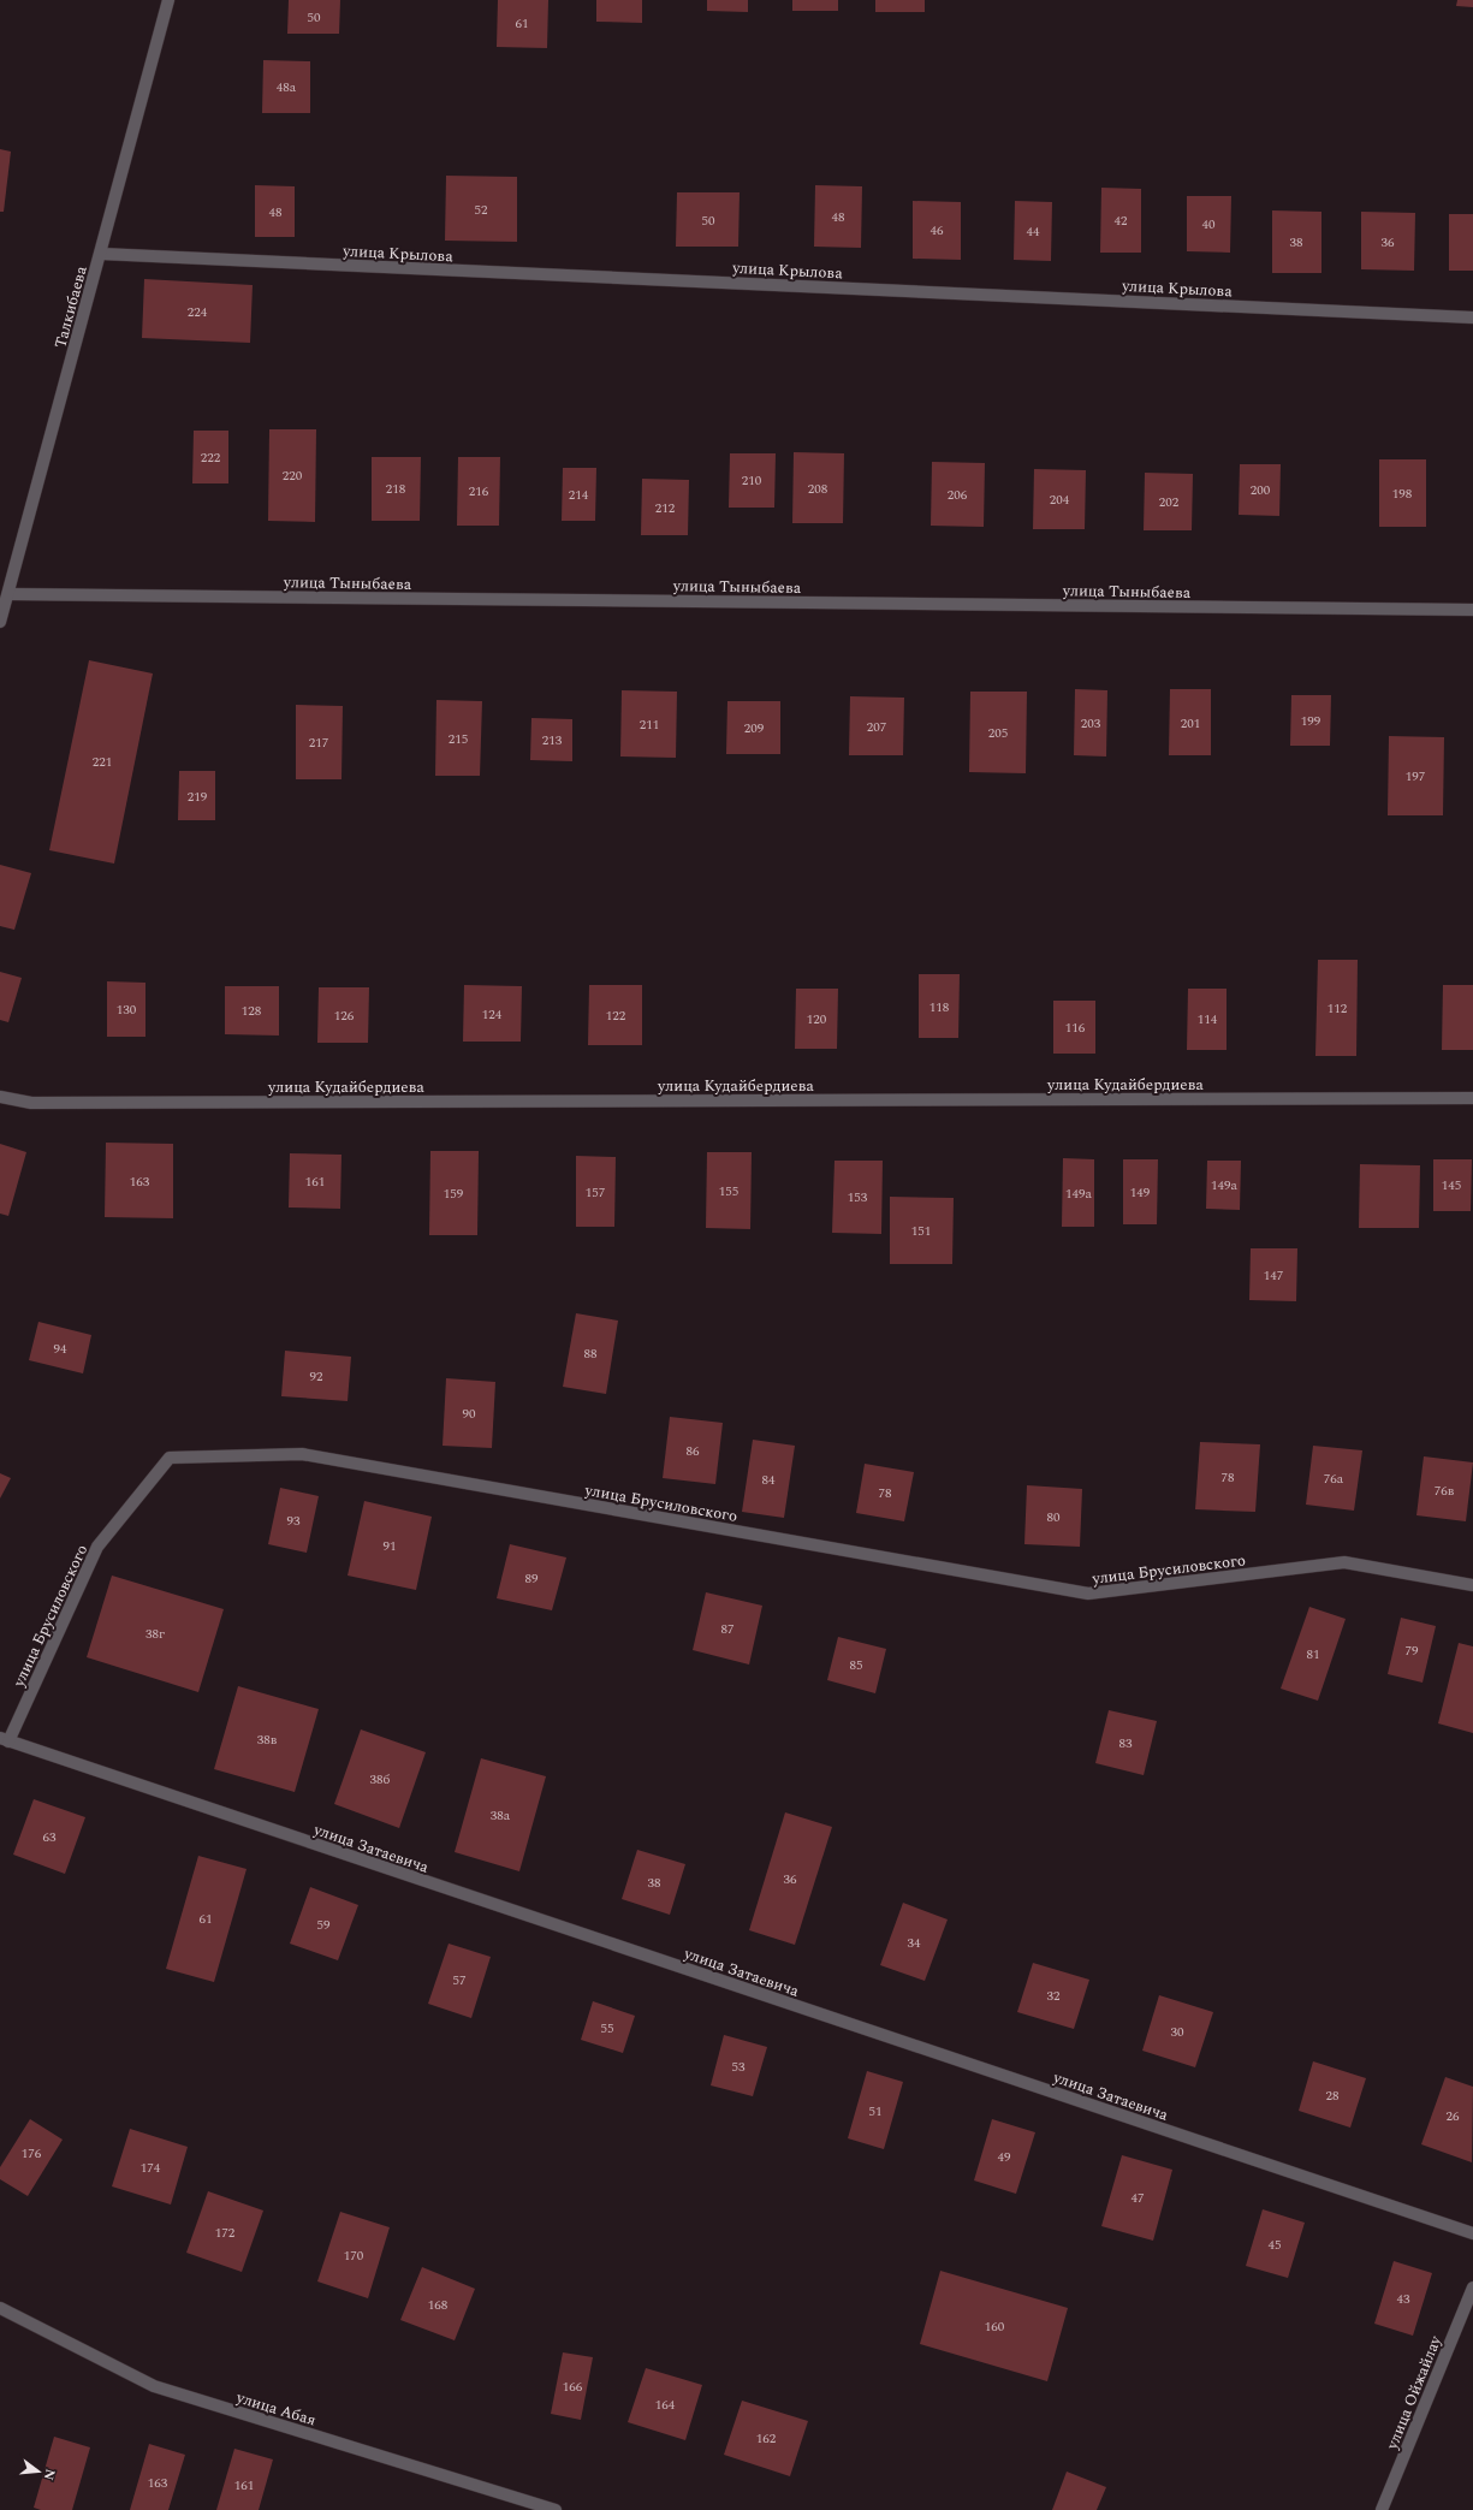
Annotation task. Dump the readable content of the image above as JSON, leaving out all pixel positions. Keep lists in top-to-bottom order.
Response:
{
  "streets": {
    "street": [
      "улица Крылова",
      "Талкибаева",
      "улица Тыныбаева",
      "улица Кудайбердиева",
      "улица Брусиловского",
      "улица Затаевича",
      "улица Ойжайлау",
      "улица Абая"
    ]
  },
  "crossings": [
    ["улица Крылова", "Талкибаева"],
    ["Талкибаева", "улица Тыныбаева"],
    ["улица Брусиловского", "улица Затаевича"]
  ],
  "house_numbers": [
    "50",
    "61",
    "48а",
    "52",
    "48",
    "48",
    "50",
    "42",
    "40",
    "46",
    "44",
    "38",
    "36",
    "224",
    "222",
    "220",
    "210",
    "218",
    "208",
    "200",
    "216",
    "198",
    "214",
    "206",
    "204",
    "202",
    "212",
    "199",
    "203",
    "201",
    "211",
    "207",
    "209",
    "205",
    "215",
    "213",
    "217",
    "221",
    "197",
    "219",
    "118",
    "112",
    "130",
    "128",
    "124",
    "126",
    "122",
    "120",
    "114",
    "116",
    "163",
    "161",
    "149а",
    "145",
    "155",
    "157",
    "149",
    "159",
    "149а",
    "153",
    "151",
    "147",
    "94",
    "88",
    "92",
    "90",
    "86",
    "78",
    "76а",
    "84",
    "76в",
    "78",
    "80",
    "93",
    "91",
    "89",
    "87",
    "38г",
    "79",
    "81",
    "85",
    "38в",
    "83",
    "38б",
    "38а",
    "63",
    "36",
    "38",
    "61",
    "59",
    "34",
    "57",
    "32",
    "55",
    "30",
    "53",
    "28",
    "51",
    "26",
    "176",
    "49",
    "174",
    "47",
    "172",
    "45",
    "170",
    "43",
    "168",
    "160",
    "166",
    "164",
    "162",
    "163",
    "161"
  ],
  "north": "right"
}
